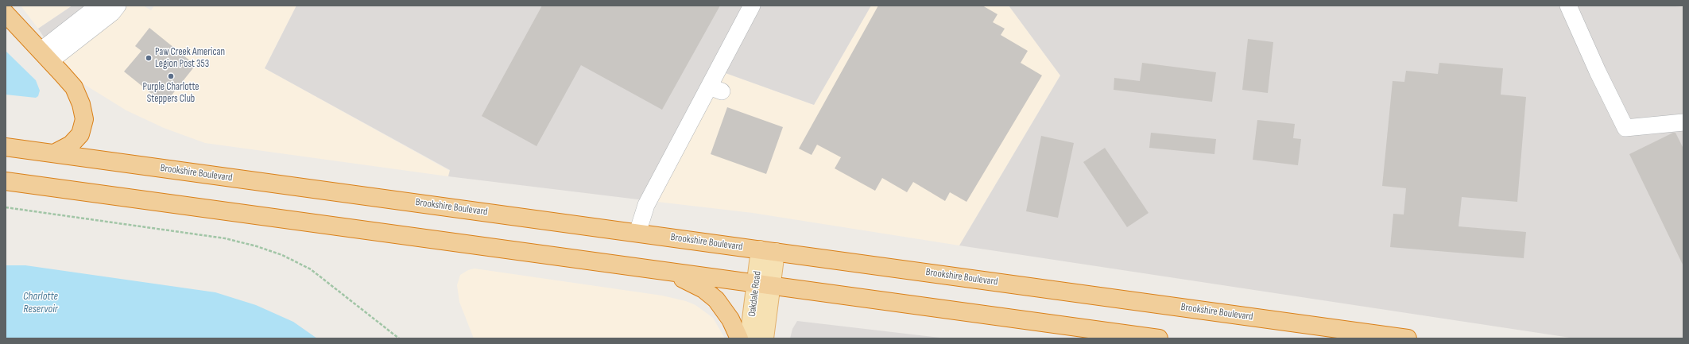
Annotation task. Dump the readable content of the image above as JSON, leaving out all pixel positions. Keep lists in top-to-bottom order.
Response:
{
  "streets": {
    "highway": ["Brookshire Boulevard"],
    "main road": ["Oakdale Road"]
  },
  "crossings": [
    ["Brookshire Boulevard", "Oakdale Road"]
  ],
  "water": ["Charlotte Reservoir"],
  "places": ["Paw Creek American Legion Post 353", "Purple Charlotte Steppers Club"]
}
